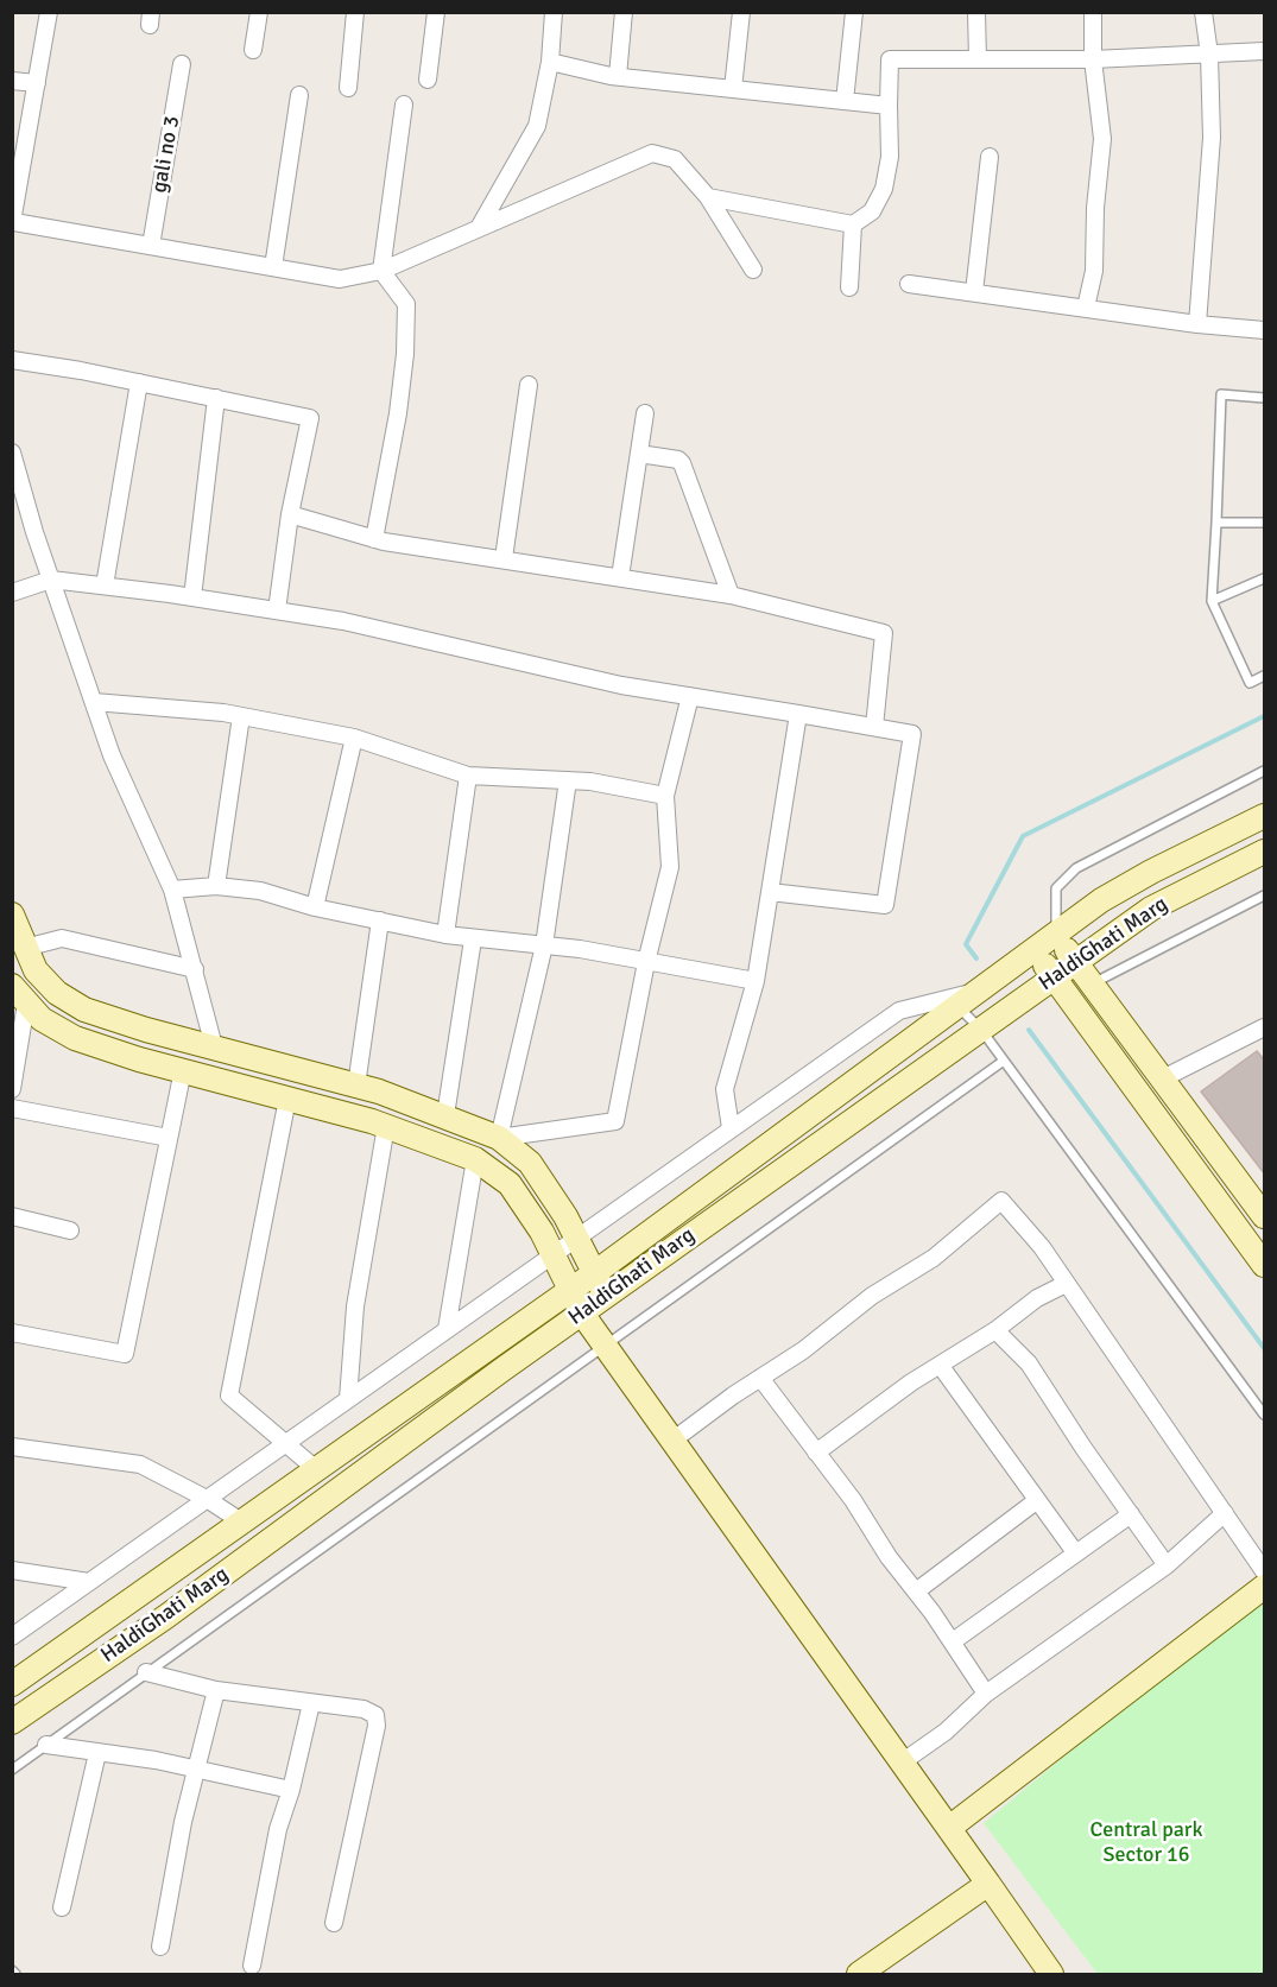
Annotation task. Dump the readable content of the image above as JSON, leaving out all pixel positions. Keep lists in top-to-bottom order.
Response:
{
  "streets": {
    "street": ["gali no 3", "HaldiGhati Marg"]
  },
  "parks": ["Central park Sector 16"]
}
